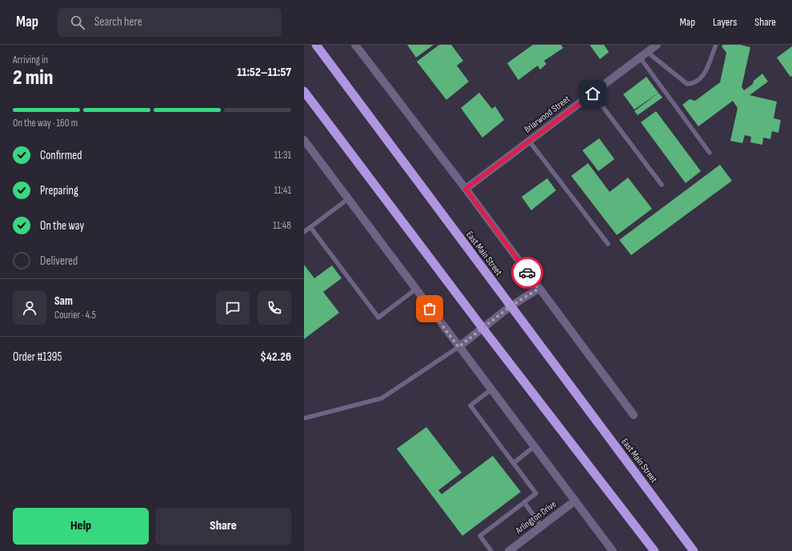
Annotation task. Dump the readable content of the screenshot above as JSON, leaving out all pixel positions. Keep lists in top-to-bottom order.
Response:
{
  "streets": {
    "highway": ["East Main Street"],
    "street": ["Briarwood Street", "Arlington Drive"]
  },
  "page": {
    "header": "Map",
    "search": "Search here",
    "nav": ["Map", "Layers", "Share"],
    "heading": ["2 min", "Arriving in", "11:52–11:57"],
    "panel": [
      "Sam",
      "Courier · 4.5",
      "Order #1395",
      "$42.26"
    ],
    "bar": "On the way · 160 m",
    "list": [
      ["Confirmed", "11:31"],
      ["Preparing", "11:41"],
      ["On the way", "11:48"],
      "Delivered"
    ],
    "buttons": ["Help", "Share"]
  }
}
